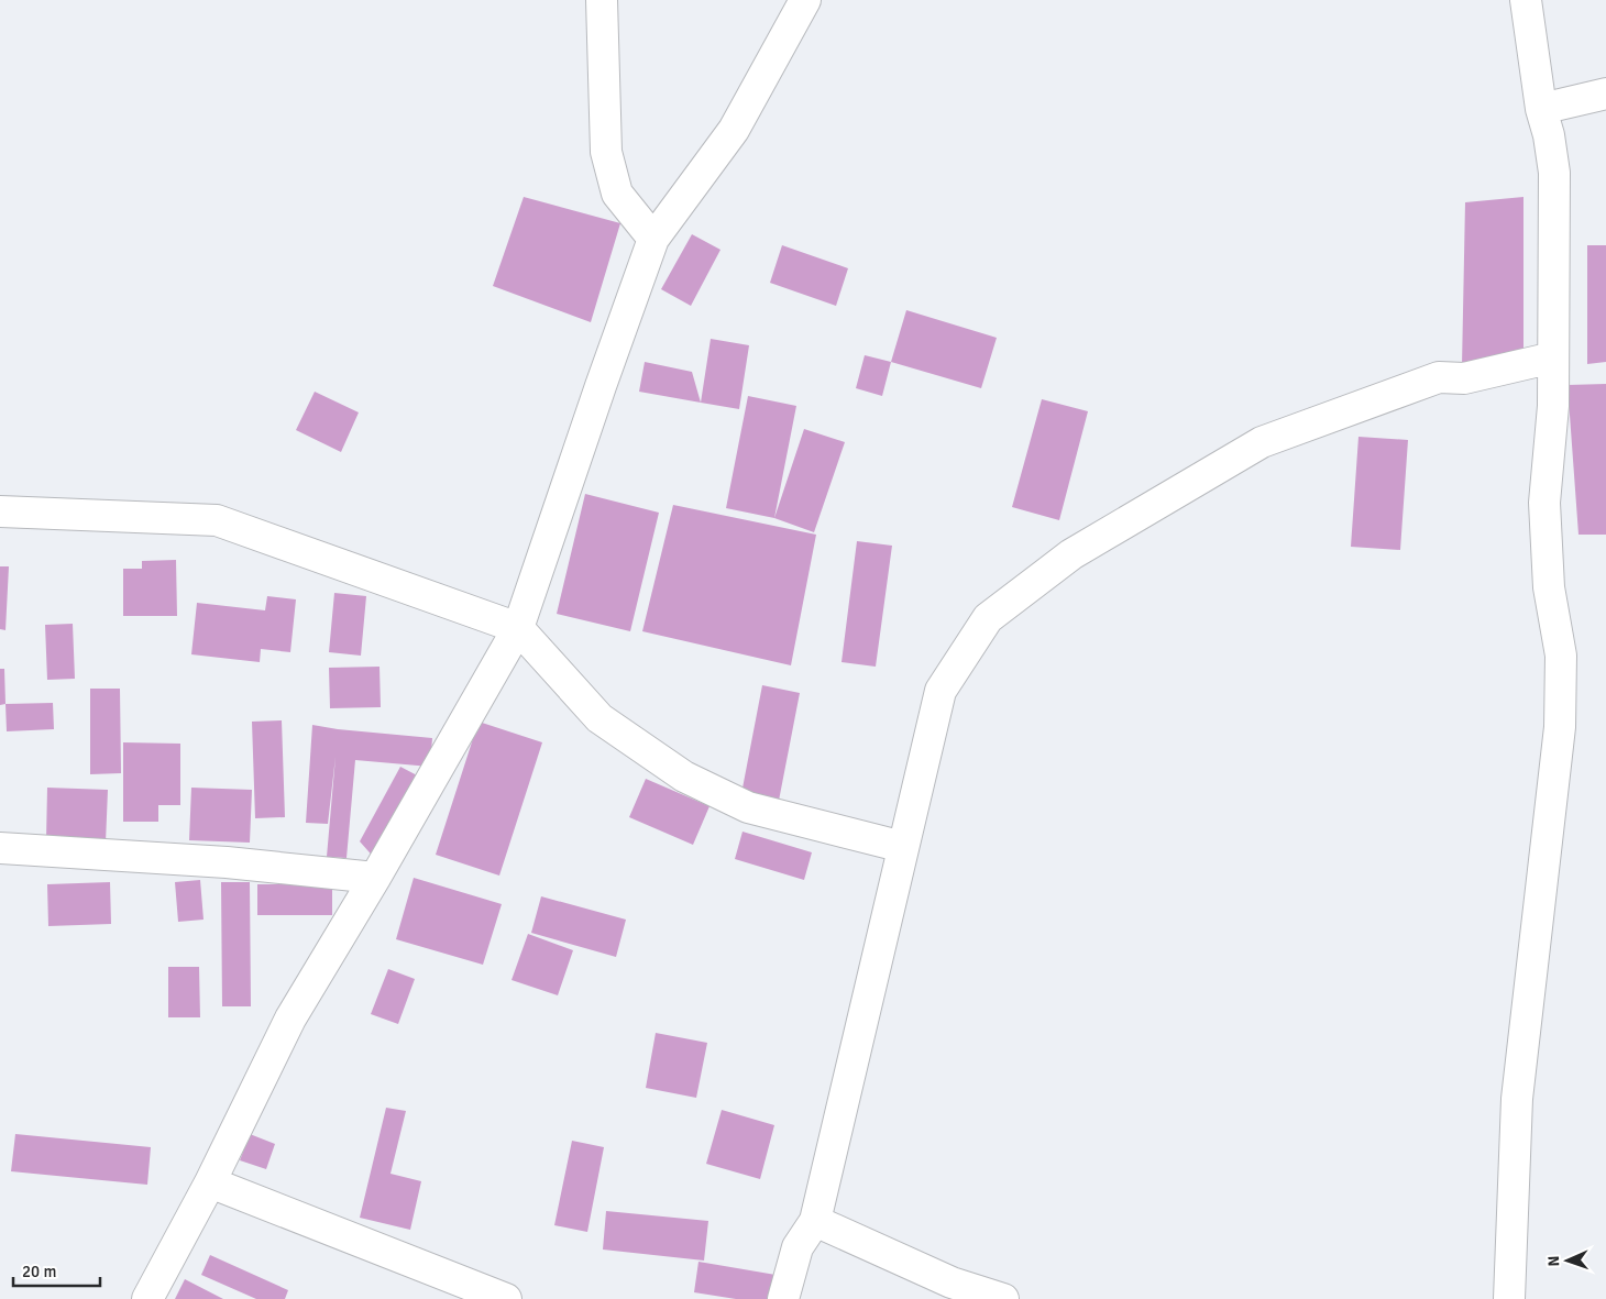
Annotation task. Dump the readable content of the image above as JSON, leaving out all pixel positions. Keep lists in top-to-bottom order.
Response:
{
  "scale_bar": "20 m",
  "north": "left"
}
